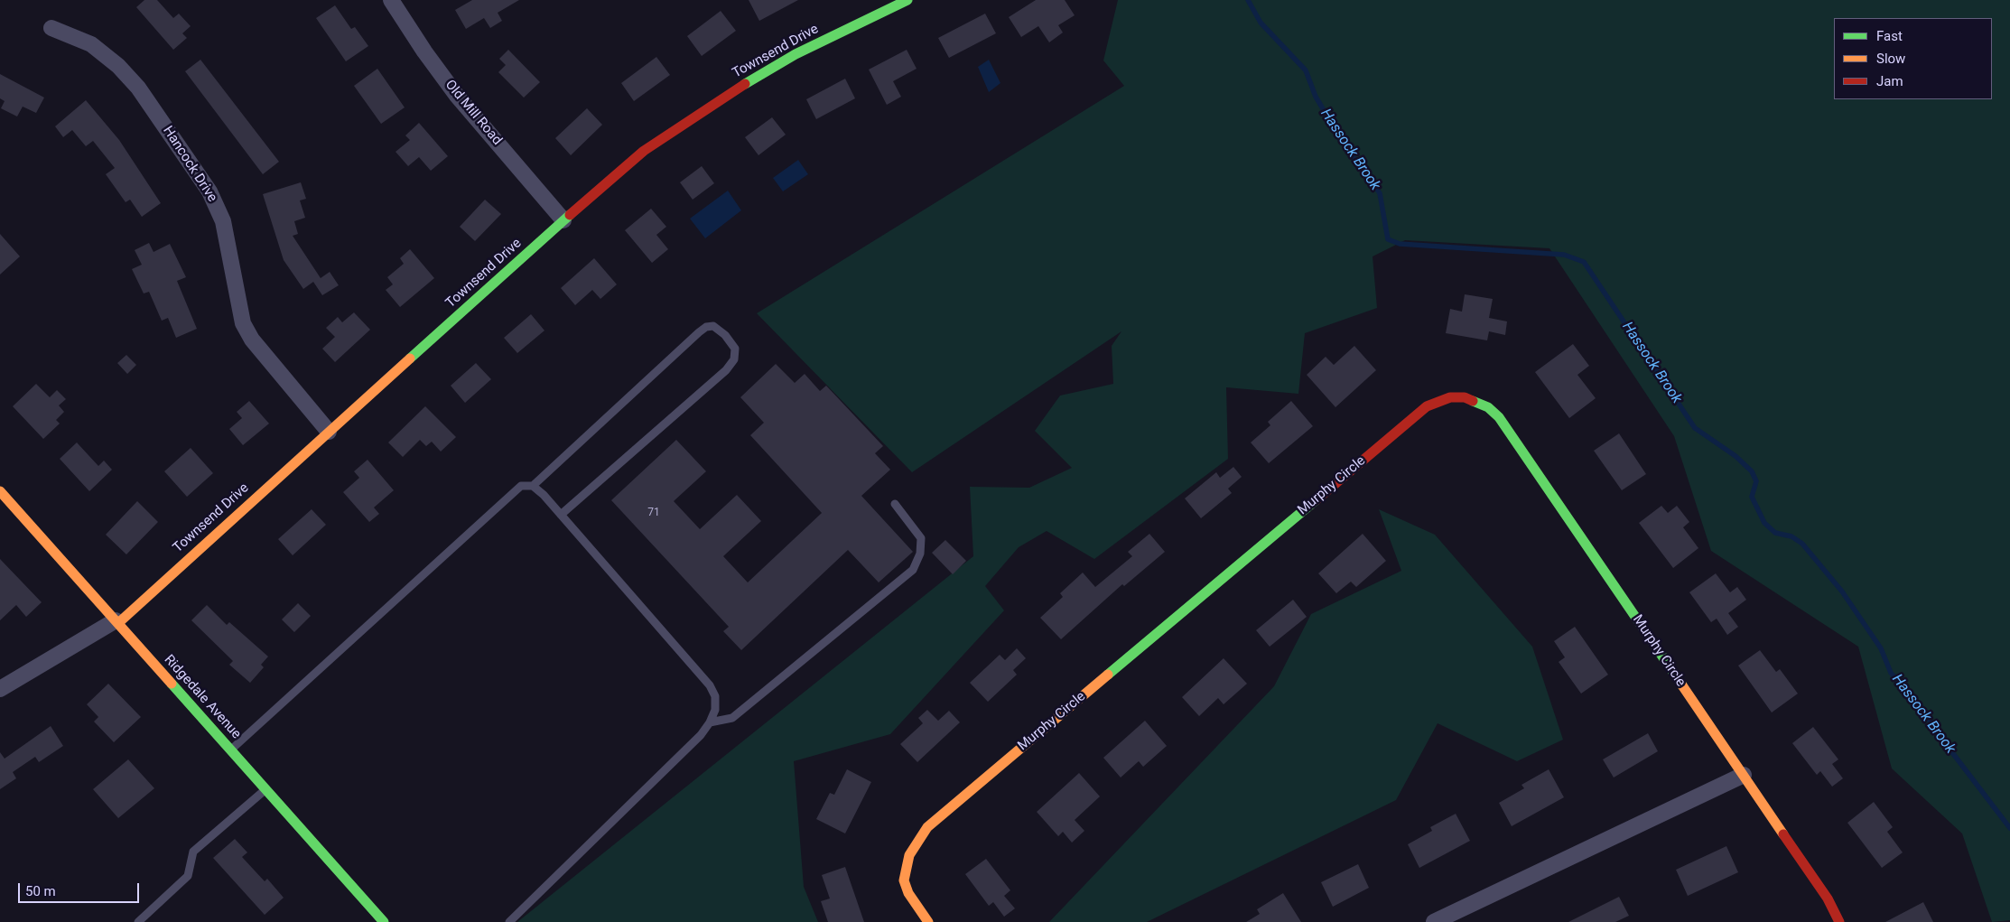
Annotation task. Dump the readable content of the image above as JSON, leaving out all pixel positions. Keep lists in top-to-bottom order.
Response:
{
  "streets": {
    "street": [
      "Townsend Drive",
      "Old Mill Road",
      "Hancock Drive",
      "Murphy Circle",
      "Ridgedale Avenue"
    ]
  },
  "crossings": [
    ["Townsend Drive", "Old Mill Road"],
    ["Townsend Drive", "Hancock Drive"],
    ["Townsend Drive", "Ridgedale Avenue"]
  ],
  "water": ["Hassock Brook"],
  "house_numbers": ["71"],
  "legend": ["Fast", "Slow", "Jam"],
  "scale_bar": "50 m"
}
